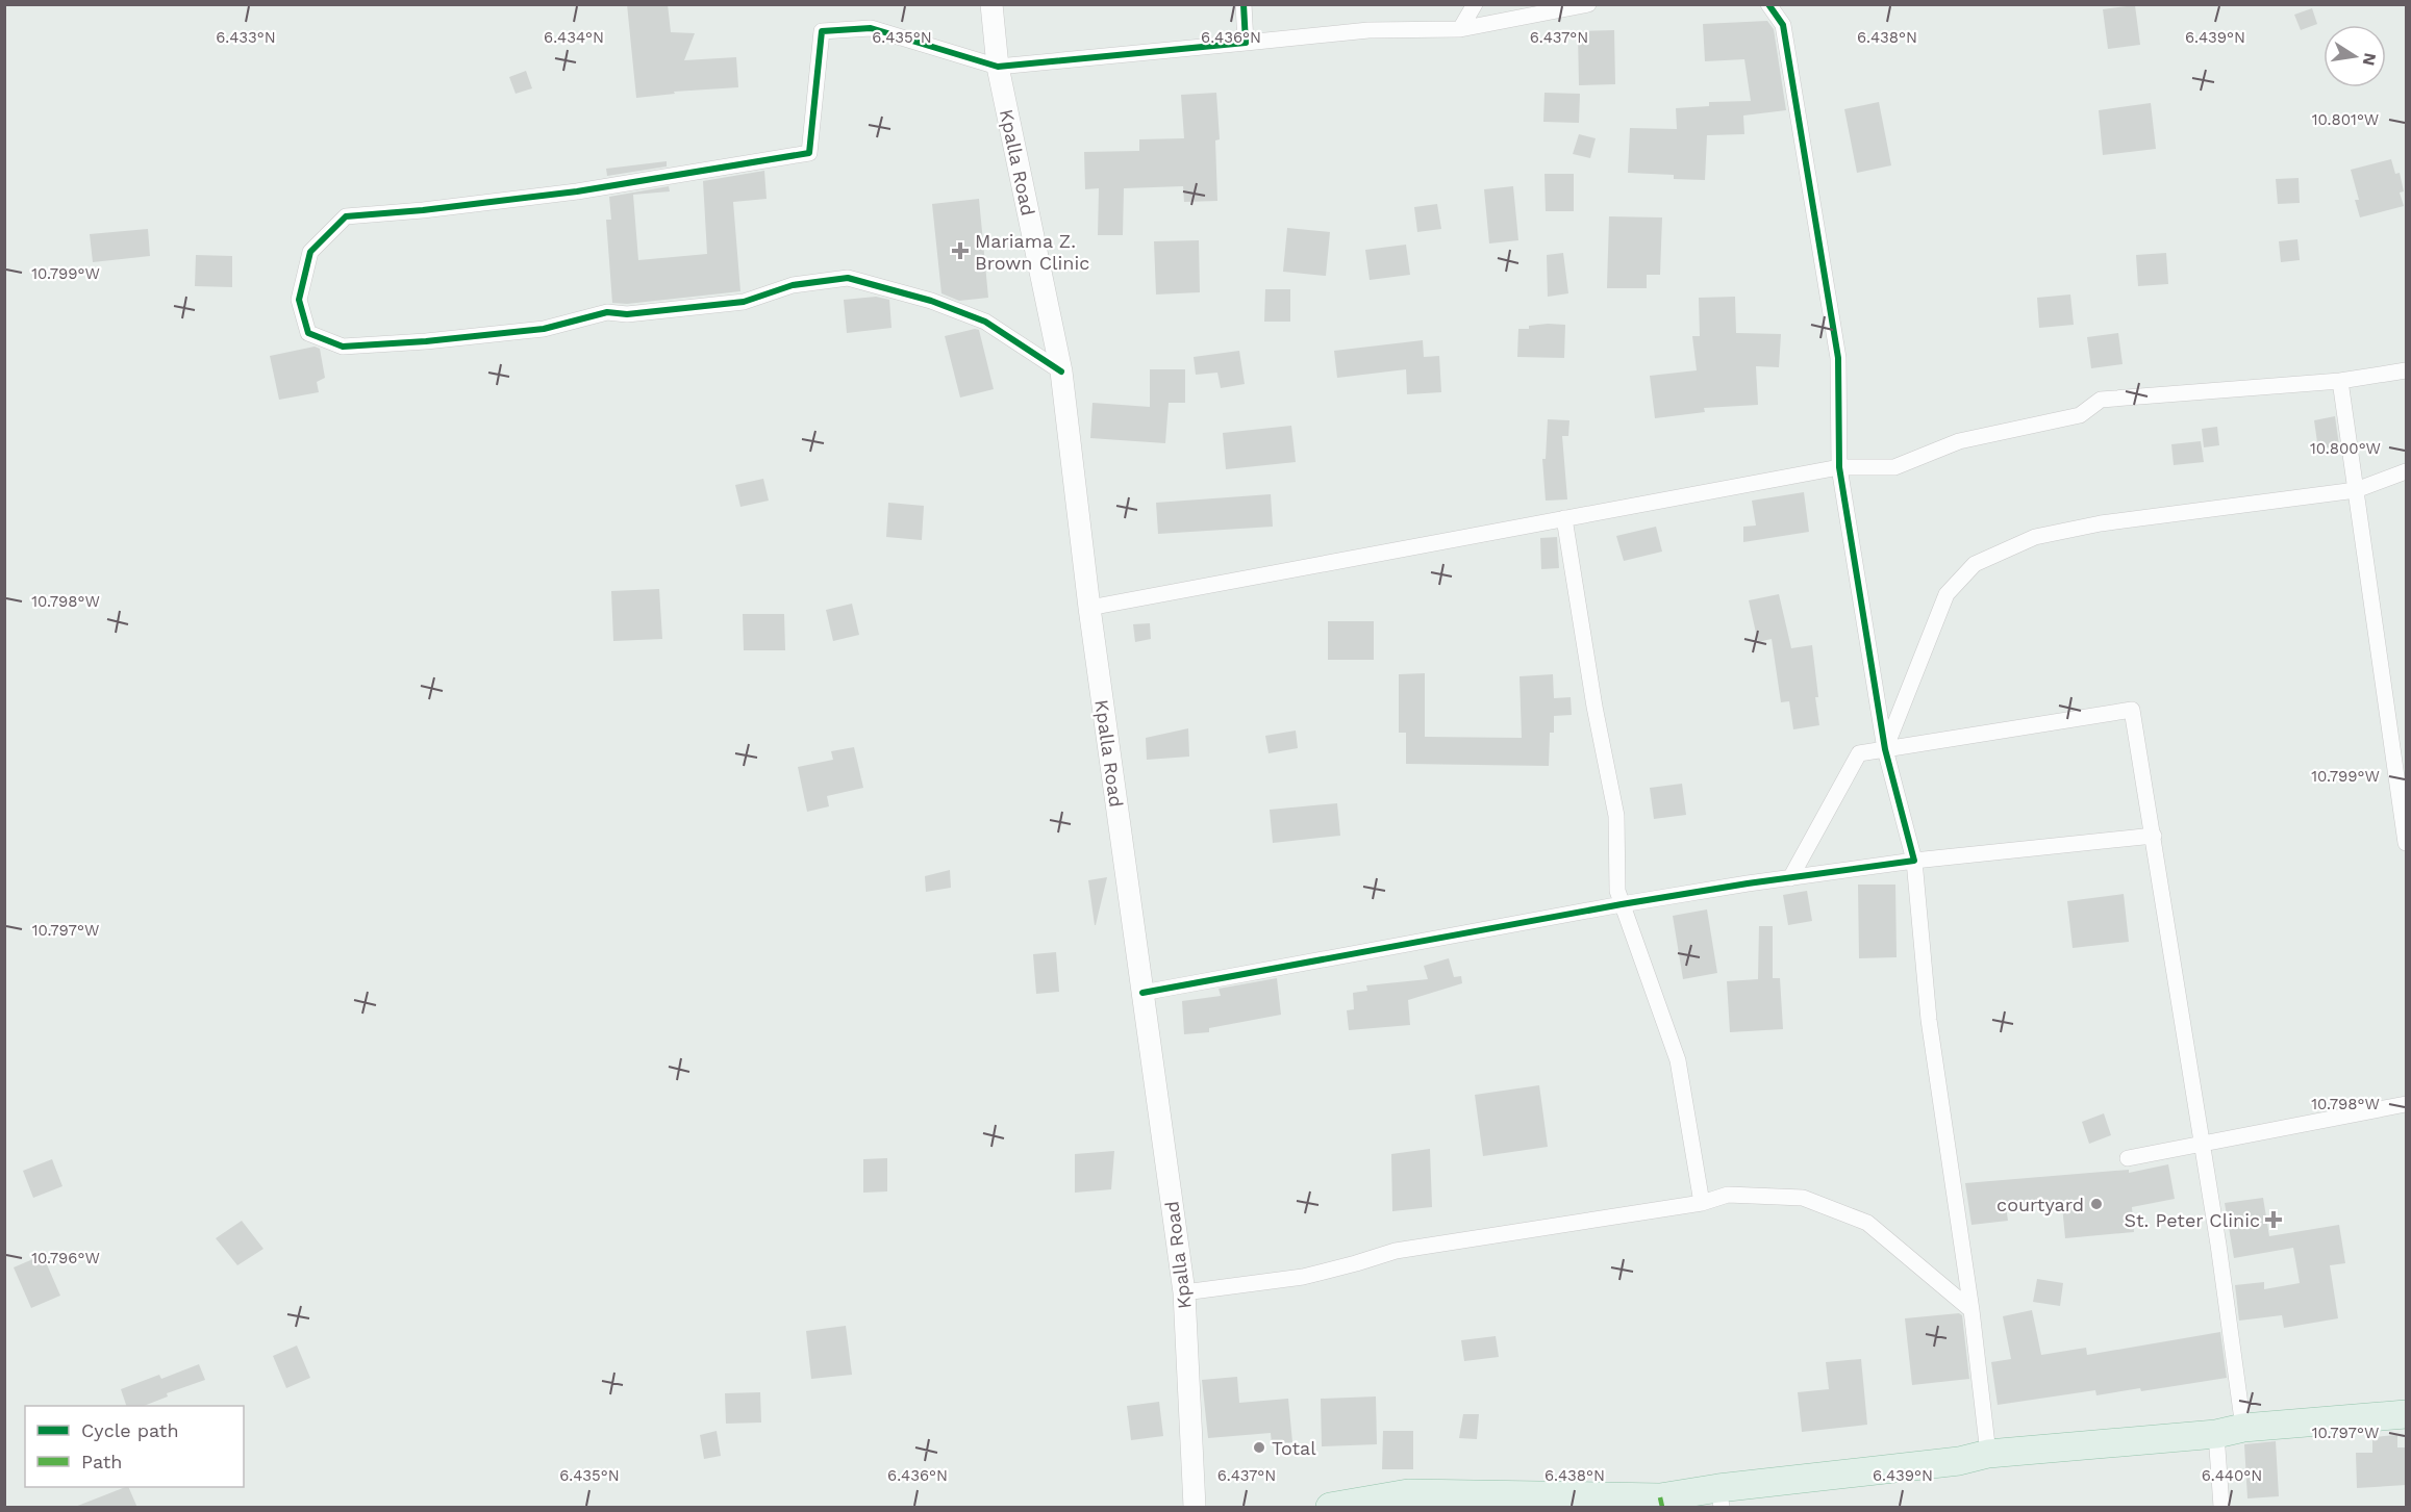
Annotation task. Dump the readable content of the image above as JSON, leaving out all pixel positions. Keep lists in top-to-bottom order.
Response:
{
  "streets": {
    "street": ["Kpalla Road"]
  },
  "places": {
    "health": ["Mariama Z. Brown Clinic", "St. Peter Clinic"],
    "other": ["courtyard", "Total"]
  },
  "legend": ["Cycle path", "Path"],
  "north": "right",
  "coordinates": [
    "6.433°N",
    "6.434°N",
    "6.435°N",
    "6.436°N",
    "6.437°N",
    "6.438°N",
    "6.439°N",
    "10.801°W",
    "10.799°W",
    "10.800°W",
    "10.798°W",
    "10.797°W",
    "10.796°W",
    "6.440°N"
  ]
}
